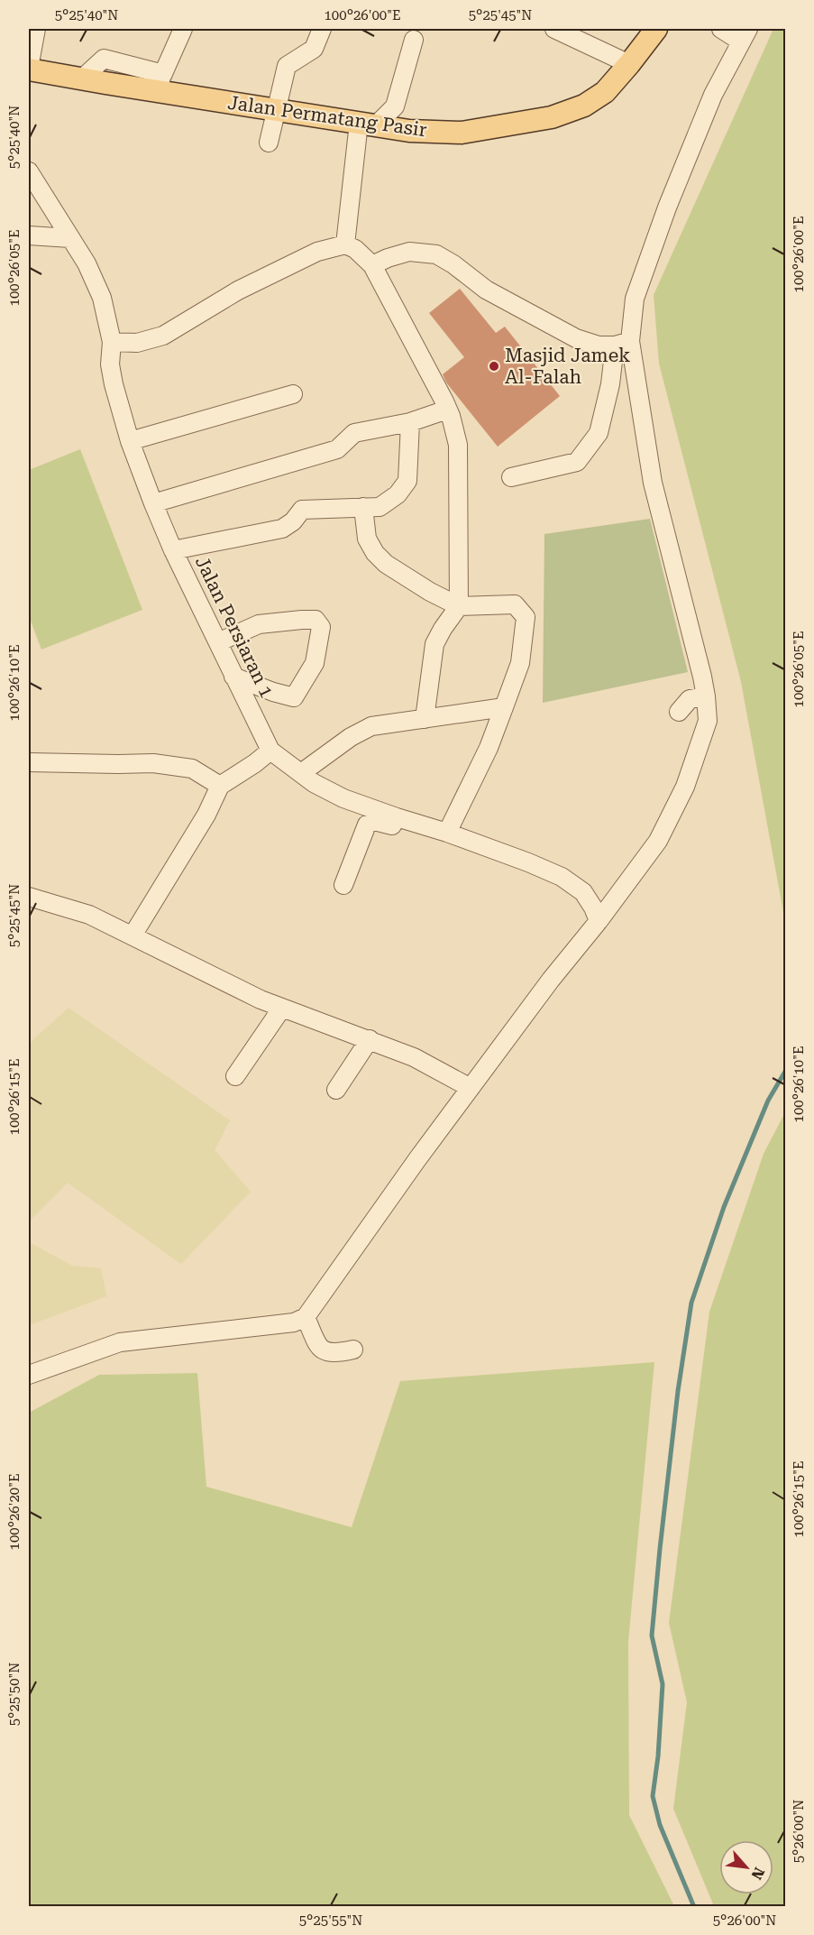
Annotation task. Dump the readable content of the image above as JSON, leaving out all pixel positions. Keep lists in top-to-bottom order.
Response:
{
  "streets": {
    "main road": ["Jalan Permatang Pasir"],
    "street": ["Jalan Persiaran 1"]
  },
  "places": ["Masjid Jamek Al-Falah"],
  "north": "bottom right",
  "coordinates": [
    "5°25'40\"N",
    "100°26'00\"E",
    "5°25'45\"N",
    "100°26'05\"E",
    "100°26'10\"E",
    "100°26'15\"E",
    "100°26'20\"E",
    "5°25'50\"N",
    "5°26'00\"N",
    "5°25'55\"N"
  ]
}
